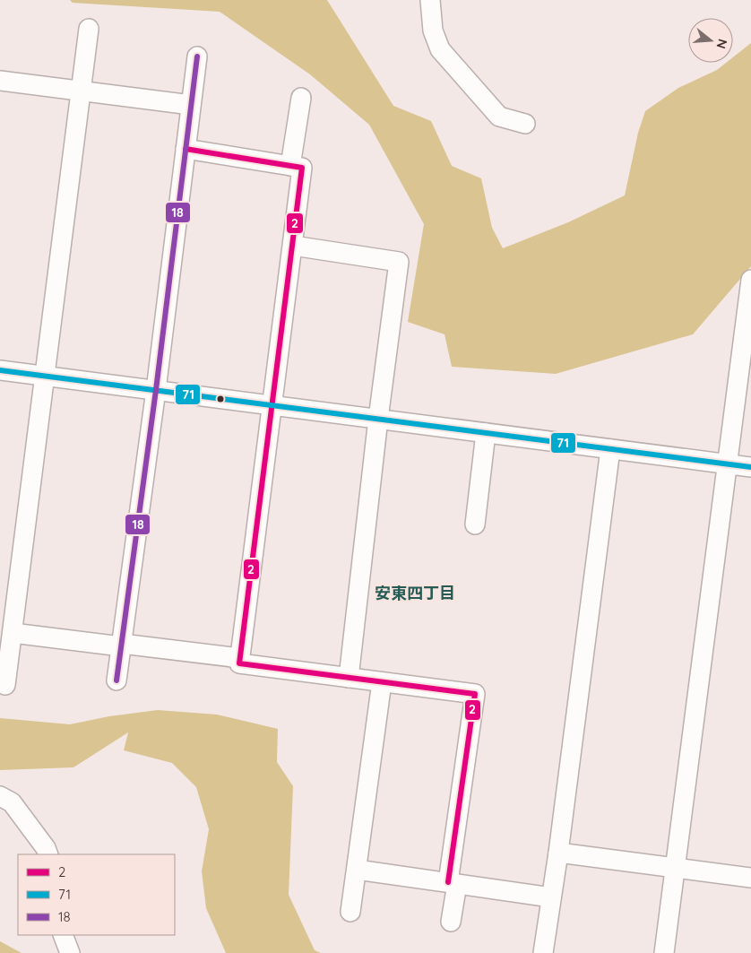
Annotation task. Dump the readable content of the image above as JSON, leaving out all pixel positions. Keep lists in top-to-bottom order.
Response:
{
  "districts": ["安東四丁目"],
  "lines": ["transit line 18", "transit line 2", "transit line 71"],
  "legend": ["2", "71", "18"],
  "north": "right"
}
